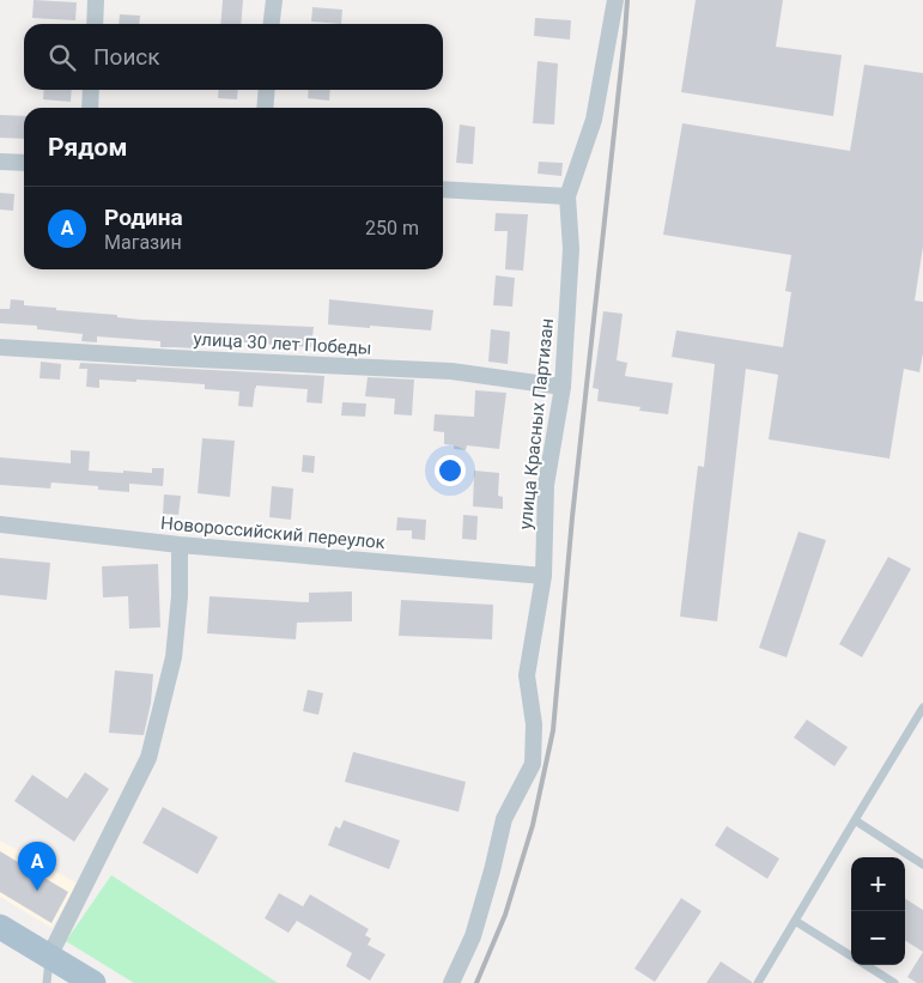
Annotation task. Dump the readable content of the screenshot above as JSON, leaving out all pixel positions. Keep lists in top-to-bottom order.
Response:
{
  "streets": {
    "street": ["улица 30 лет Победы", "улица Красных Партизан", "Новороссийский переулок"]
  },
  "crossings": [
    ["улица 30 лет Победы", "улица Красных Партизан"],
    ["улица Красных Партизан", "Новороссийский переулок"]
  ],
  "page": {
    "search": "Поиск",
    "heading": "Рядом",
    "list": [
      {
        "mark": "A",
        "name": "Родина",
        "note": "Магазин",
        "value": "250 m"
      }
    ],
    "pins": "A",
    "map_buttons": ["+", "−"]
  }
}
